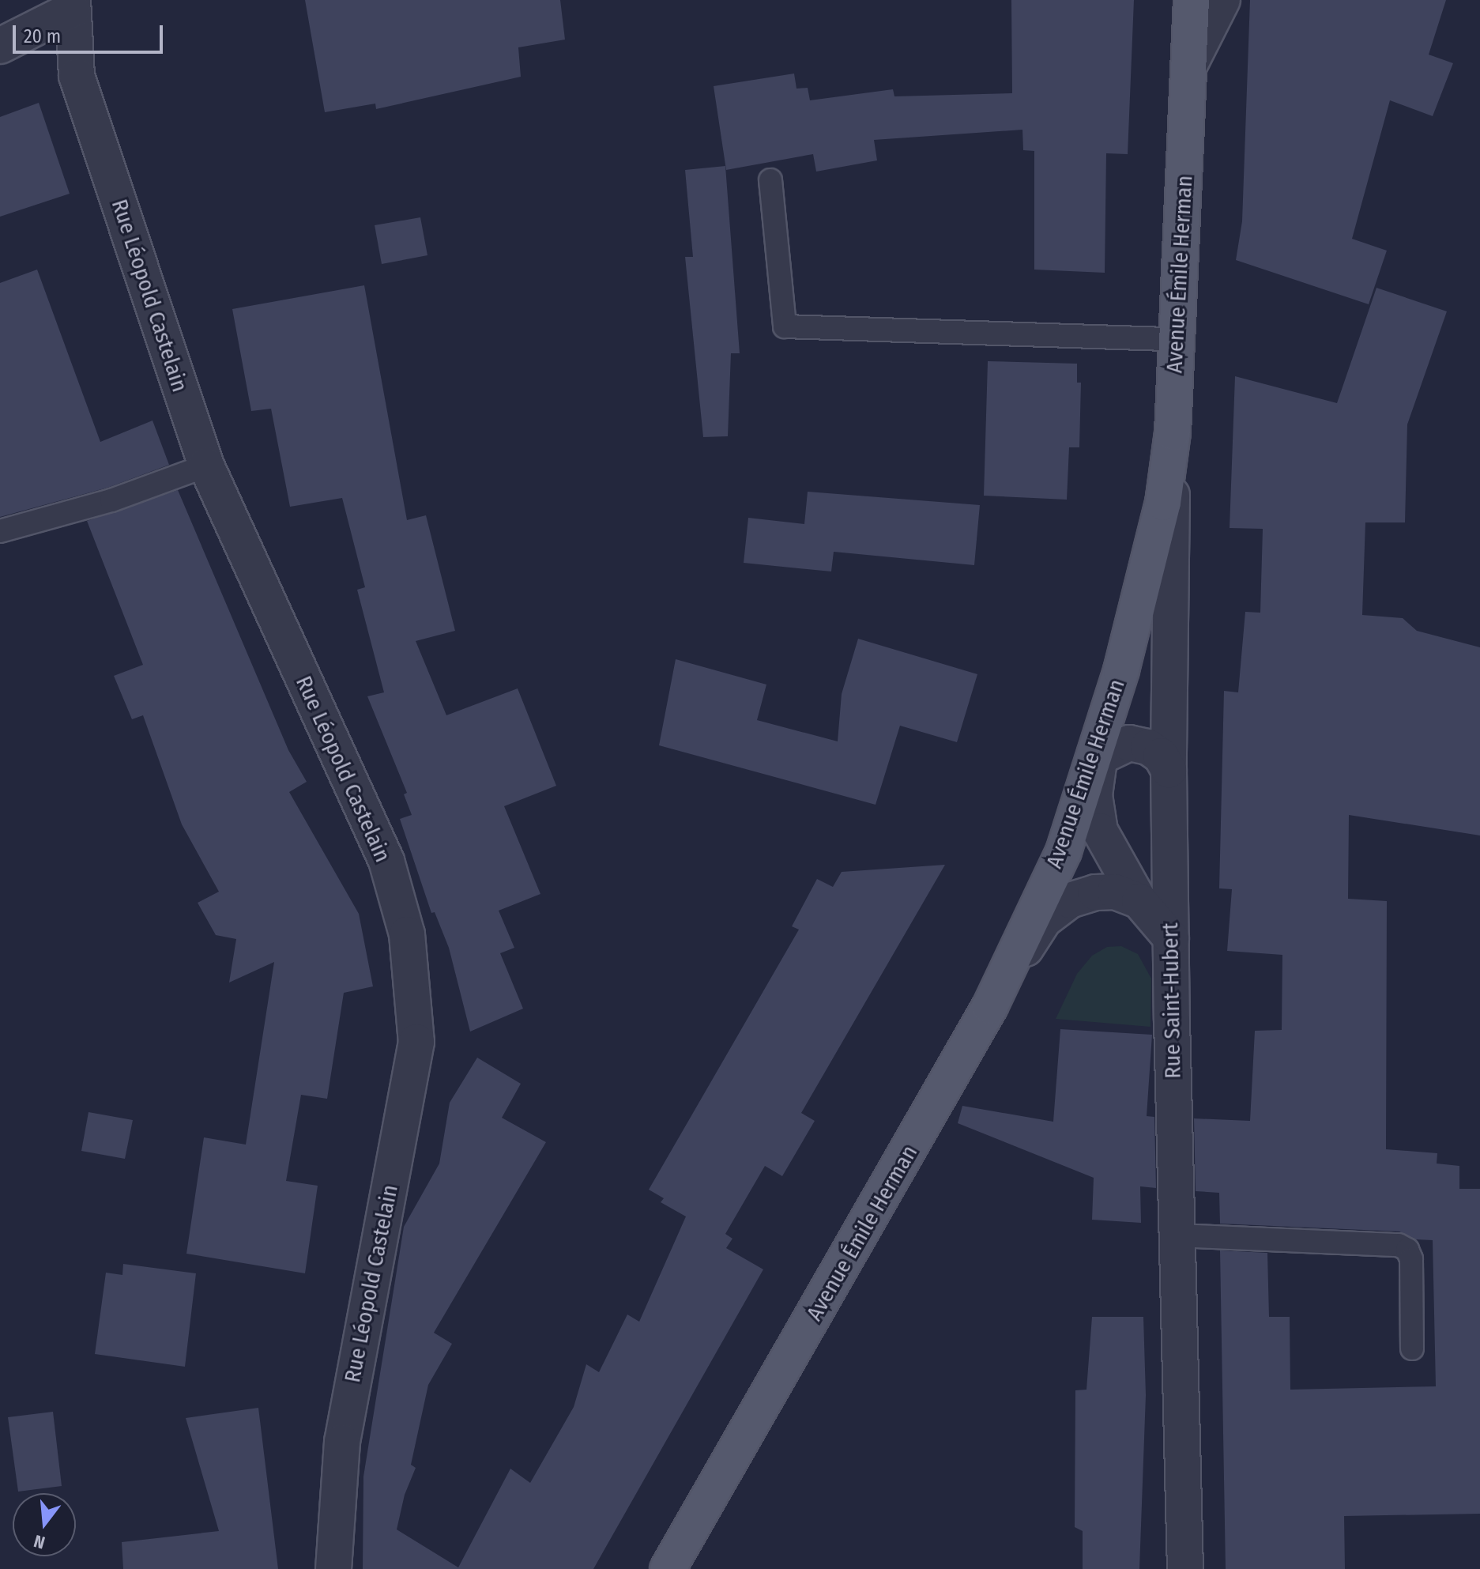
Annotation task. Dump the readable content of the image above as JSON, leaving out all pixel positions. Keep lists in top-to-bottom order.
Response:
{
  "streets": {
    "main road": ["Avenue Émile Herman"],
    "street": ["Rue Léopold Castelain", "Rue Saint-Hubert"]
  },
  "crossings": [
    ["Avenue Émile Herman", "Rue Saint-Hubert"]
  ],
  "scale_bar": "20 m",
  "north": "bottom"
}
